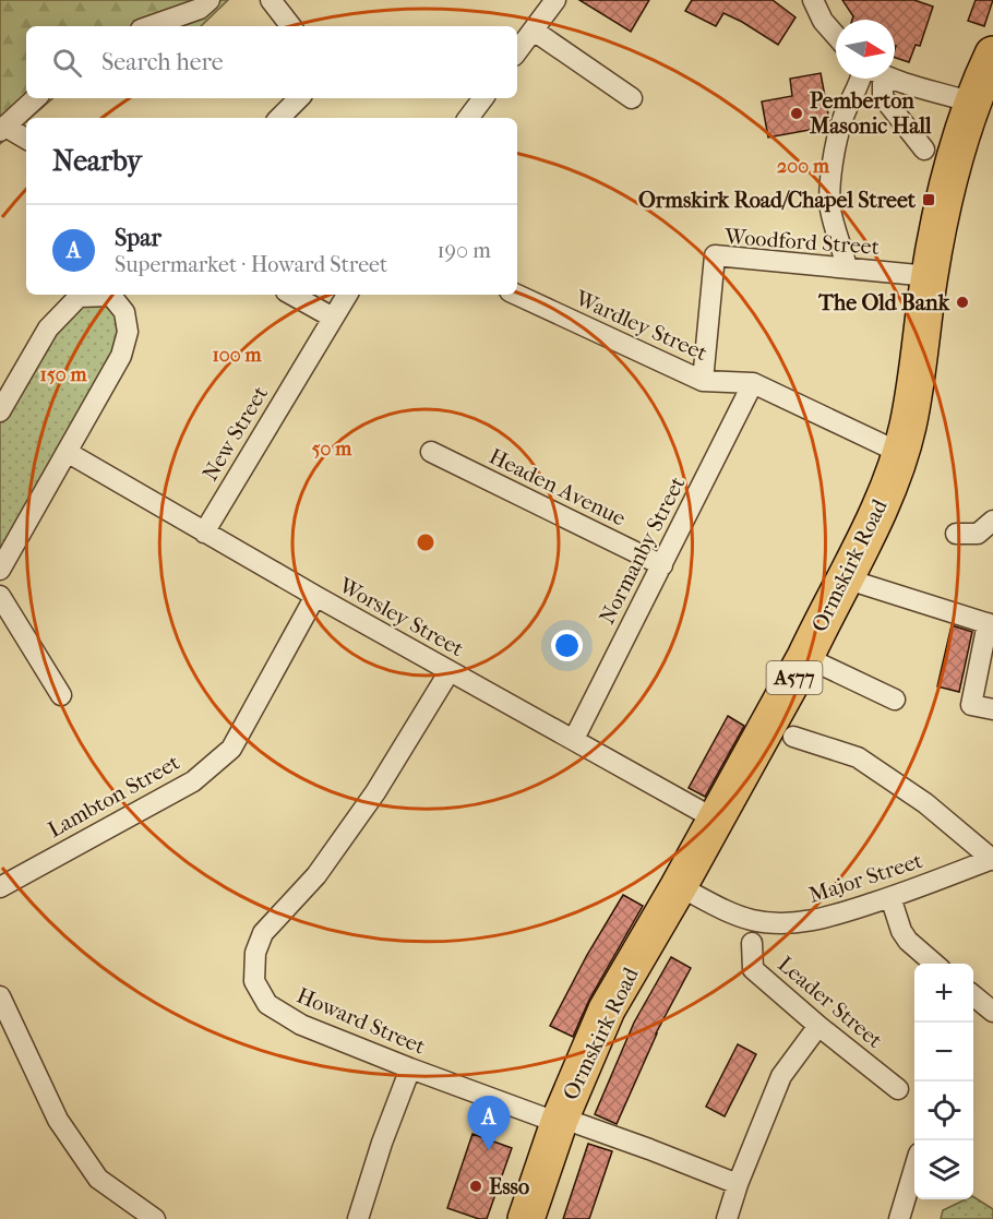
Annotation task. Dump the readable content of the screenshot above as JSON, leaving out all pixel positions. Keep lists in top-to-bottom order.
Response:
{
  "streets": {
    "highway": ["Ormskirk Road", "A577"],
    "street": [
      "Woodford Street",
      "Wardley Street",
      "New Street",
      "Headen Avenue",
      "Normanby Street",
      "Worsley Street",
      "Lambton Street",
      "Major Street",
      "Leader Street",
      "Howard Street"
    ]
  },
  "crossings": [
    ["Woodford Street", "Wardley Street"],
    ["Woodford Street", "Ormskirk Road"],
    ["Wardley Street", "Normanby Street"],
    ["Wardley Street", "Ormskirk Road"],
    ["New Street", "Worsley Street"],
    ["Headen Avenue", "Normanby Street"],
    ["Normanby Street", "Worsley Street"],
    ["Ormskirk Road", "Worsley Street"],
    ["Ormskirk Road", "Major Street"],
    ["Ormskirk Road", "Howard Street"],
    ["Worsley Street", "Lambton Street"],
    ["Worsley Street", "Howard Street"]
  ],
  "places": {
    "other": ["Pemberton Masonic Hall", "The Old Bank", "Esso"],
    "transit": ["Ormskirk Road/Chapel Street"]
  },
  "north": "right",
  "page": {
    "search": "Search here",
    "heading": "Nearby",
    "list": [
      {
        "mark": "A",
        "name": "Spar",
        "note": "Supermarket · Howard Street",
        "value": "190 m"
      }
    ],
    "map_buttons": ["+", "−"],
    "pins": "A"
  },
  "rings": [
    "200 m",
    "100 m",
    "150 m",
    "50 m"
  ]
}
